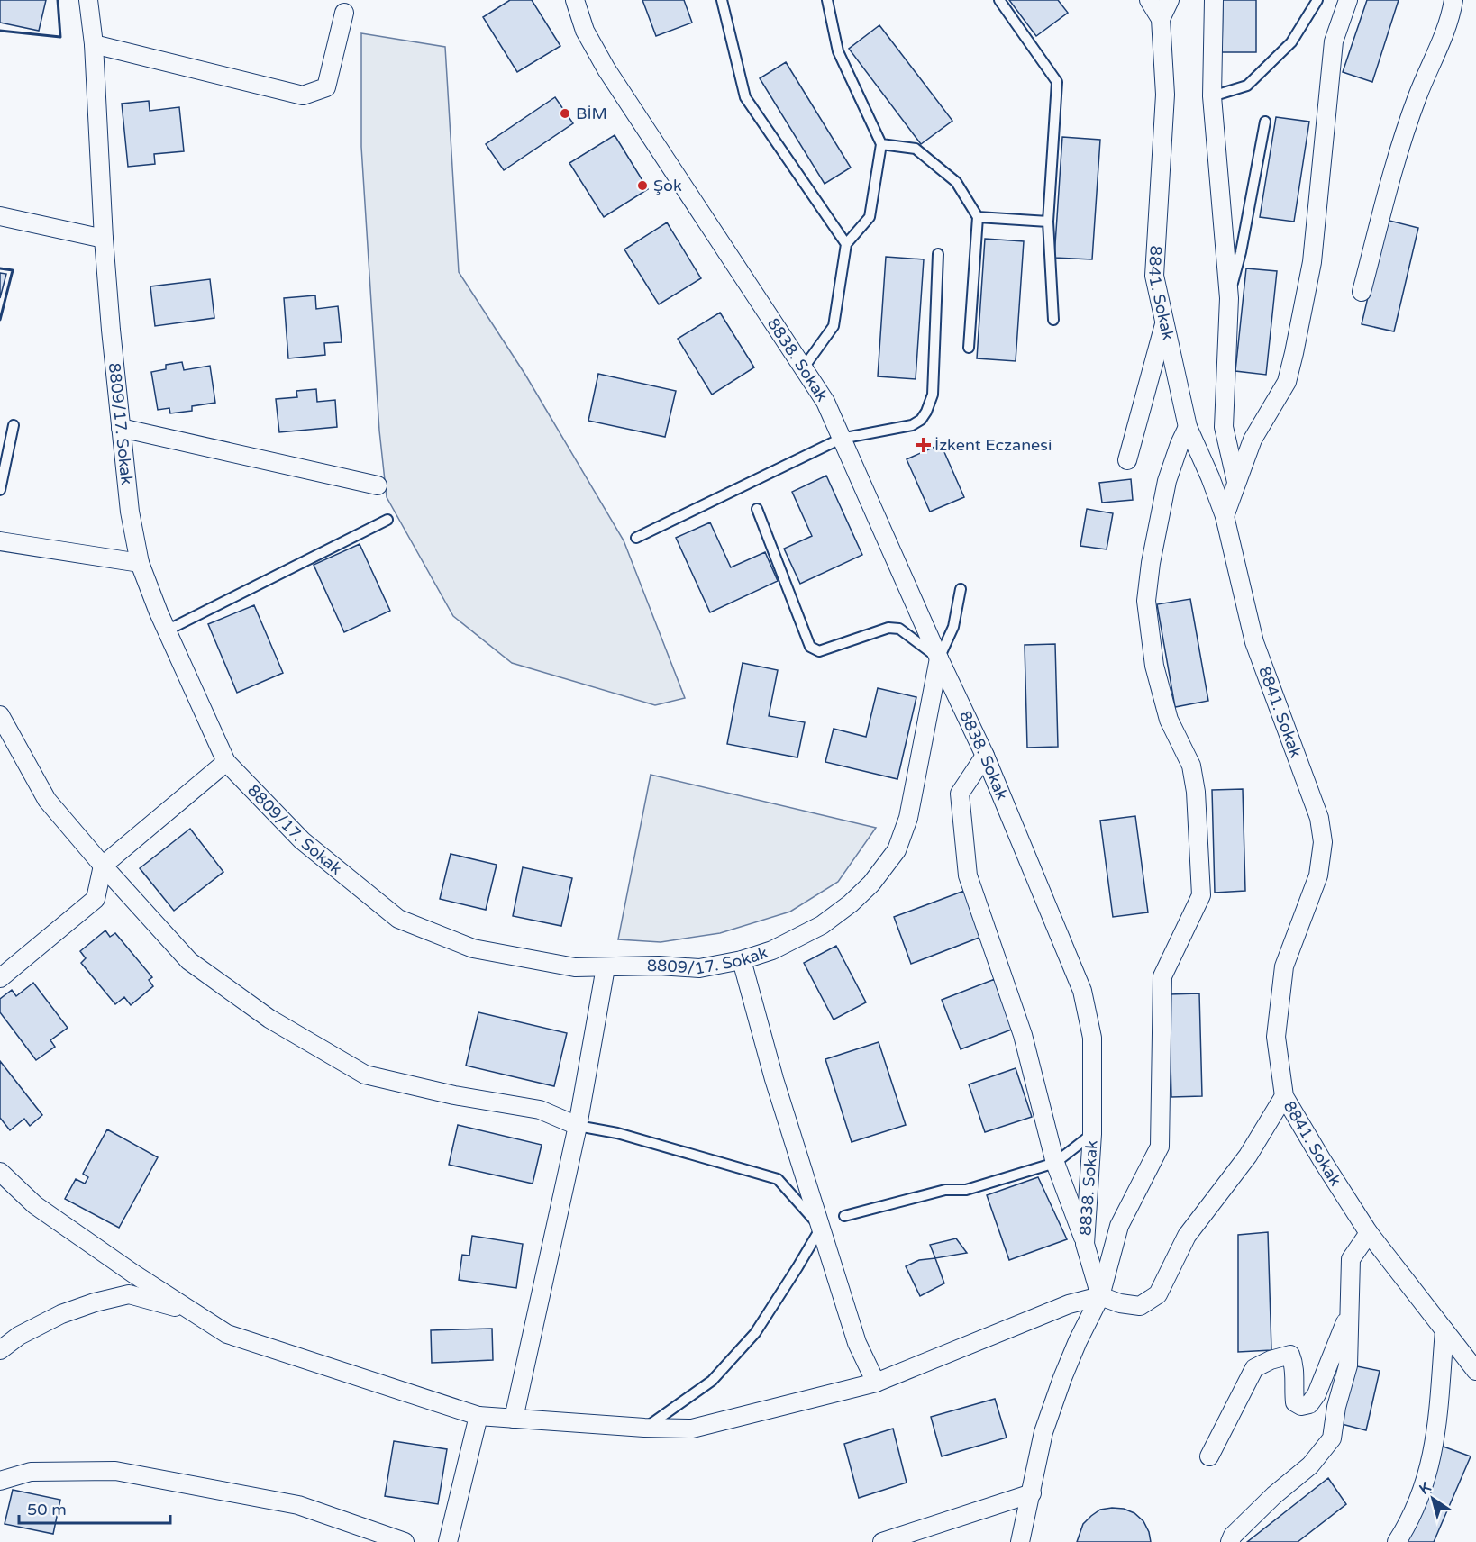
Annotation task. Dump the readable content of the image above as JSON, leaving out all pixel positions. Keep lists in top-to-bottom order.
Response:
{
  "streets": {
    "street": ["8841. Sokak", "8838. Sokak", "8809/17. Sokak"]
  },
  "crossings": [
    ["8838. Sokak", "8809/17. Sokak"]
  ],
  "places": {
    "other": ["BİM", "Şok"],
    "health": ["İzkent Eczanesi"]
  },
  "scale_bar": "50 m",
  "north": "top left"
}
